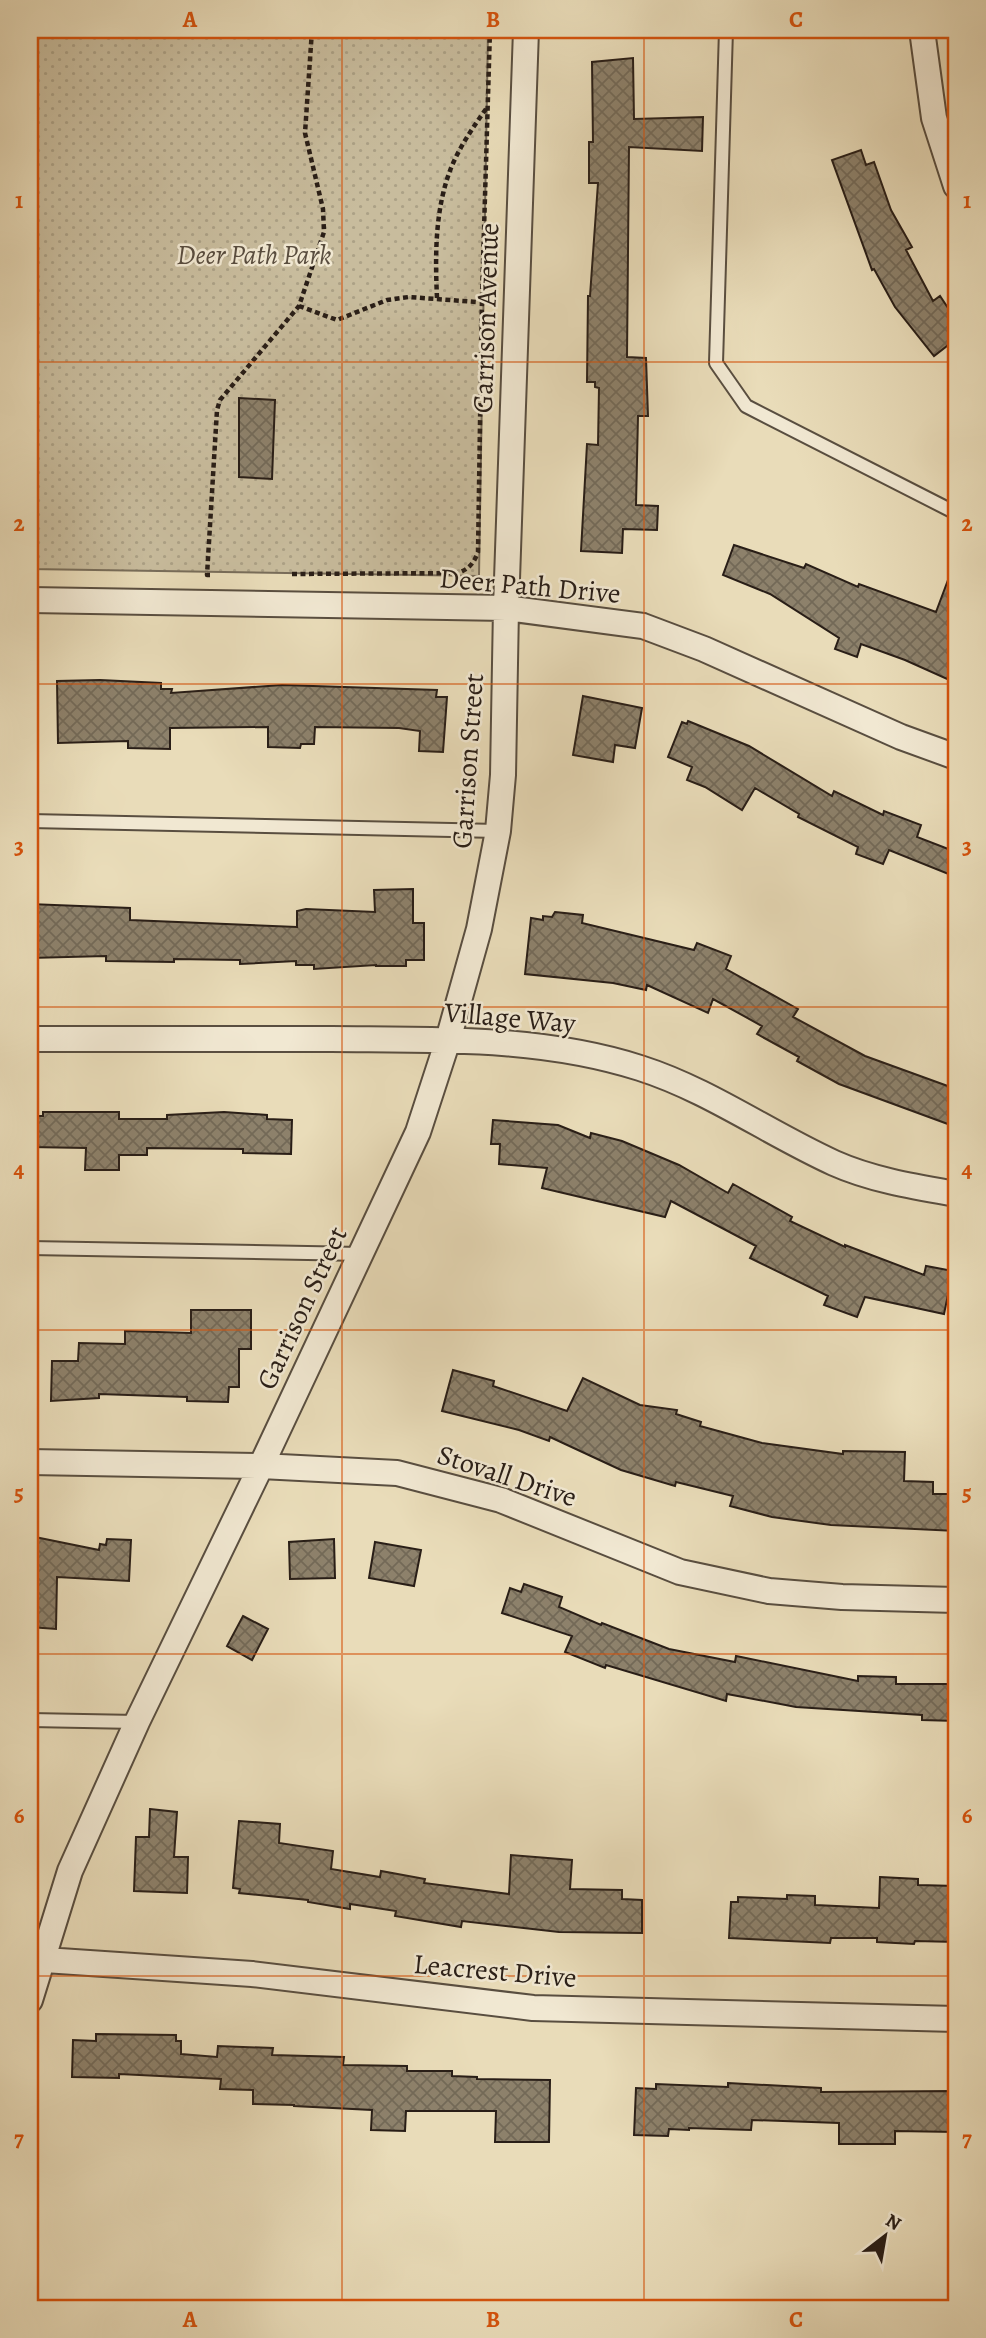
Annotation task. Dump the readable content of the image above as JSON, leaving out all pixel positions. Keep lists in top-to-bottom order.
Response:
{
  "streets": {
    "street": [
      "Garrison Avenue",
      "Deer Path Drive",
      "Garrison Street",
      "Village Way",
      "Stovall Drive",
      "Leacrest Drive"
    ]
  },
  "crossings": [
    ["Garrison Avenue", "Deer Path Drive"],
    ["Garrison Avenue", "Garrison Street"],
    ["Deer Path Drive", "Garrison Street"],
    ["Garrison Street", "Village Way"],
    ["Garrison Street", "Stovall Drive"],
    ["Garrison Street", "Leacrest Drive"]
  ],
  "parks": ["Deer Path Park"],
  "north": "top right",
  "grid": {
    "columns": ["A", "B", "C"],
    "rows": [
      "1",
      "2",
      "3",
      "4",
      "5",
      "6",
      "7"
    ]
  }
}
